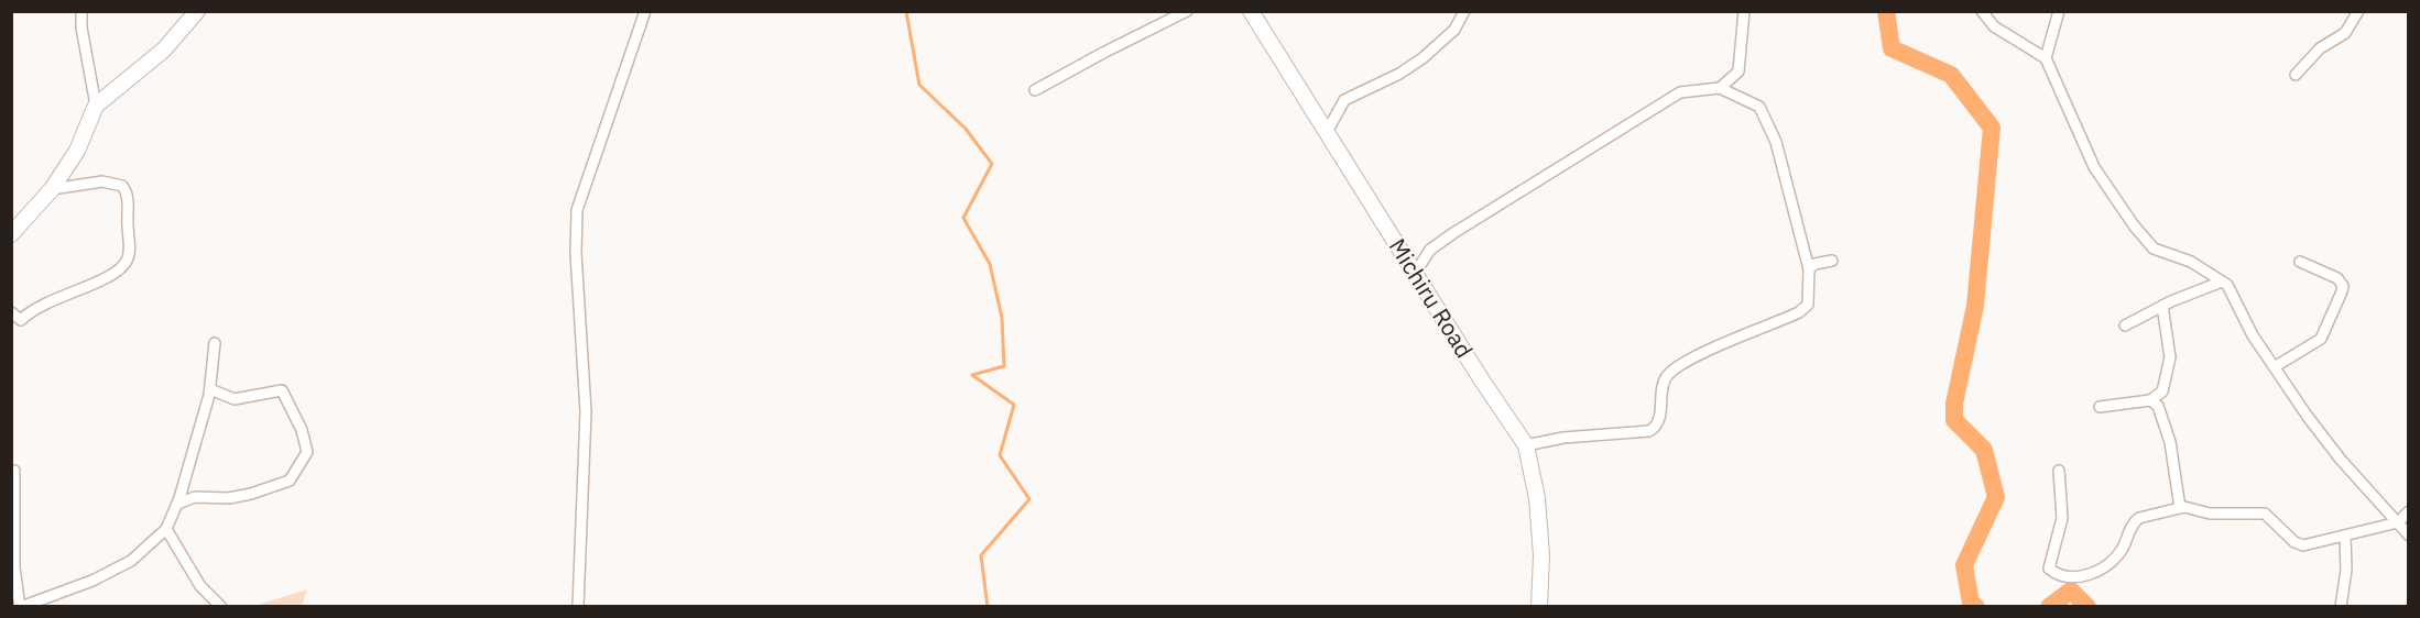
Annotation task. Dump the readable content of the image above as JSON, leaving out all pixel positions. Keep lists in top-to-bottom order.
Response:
{
  "streets": {
    "street": ["Michiru Road"]
  }
}
